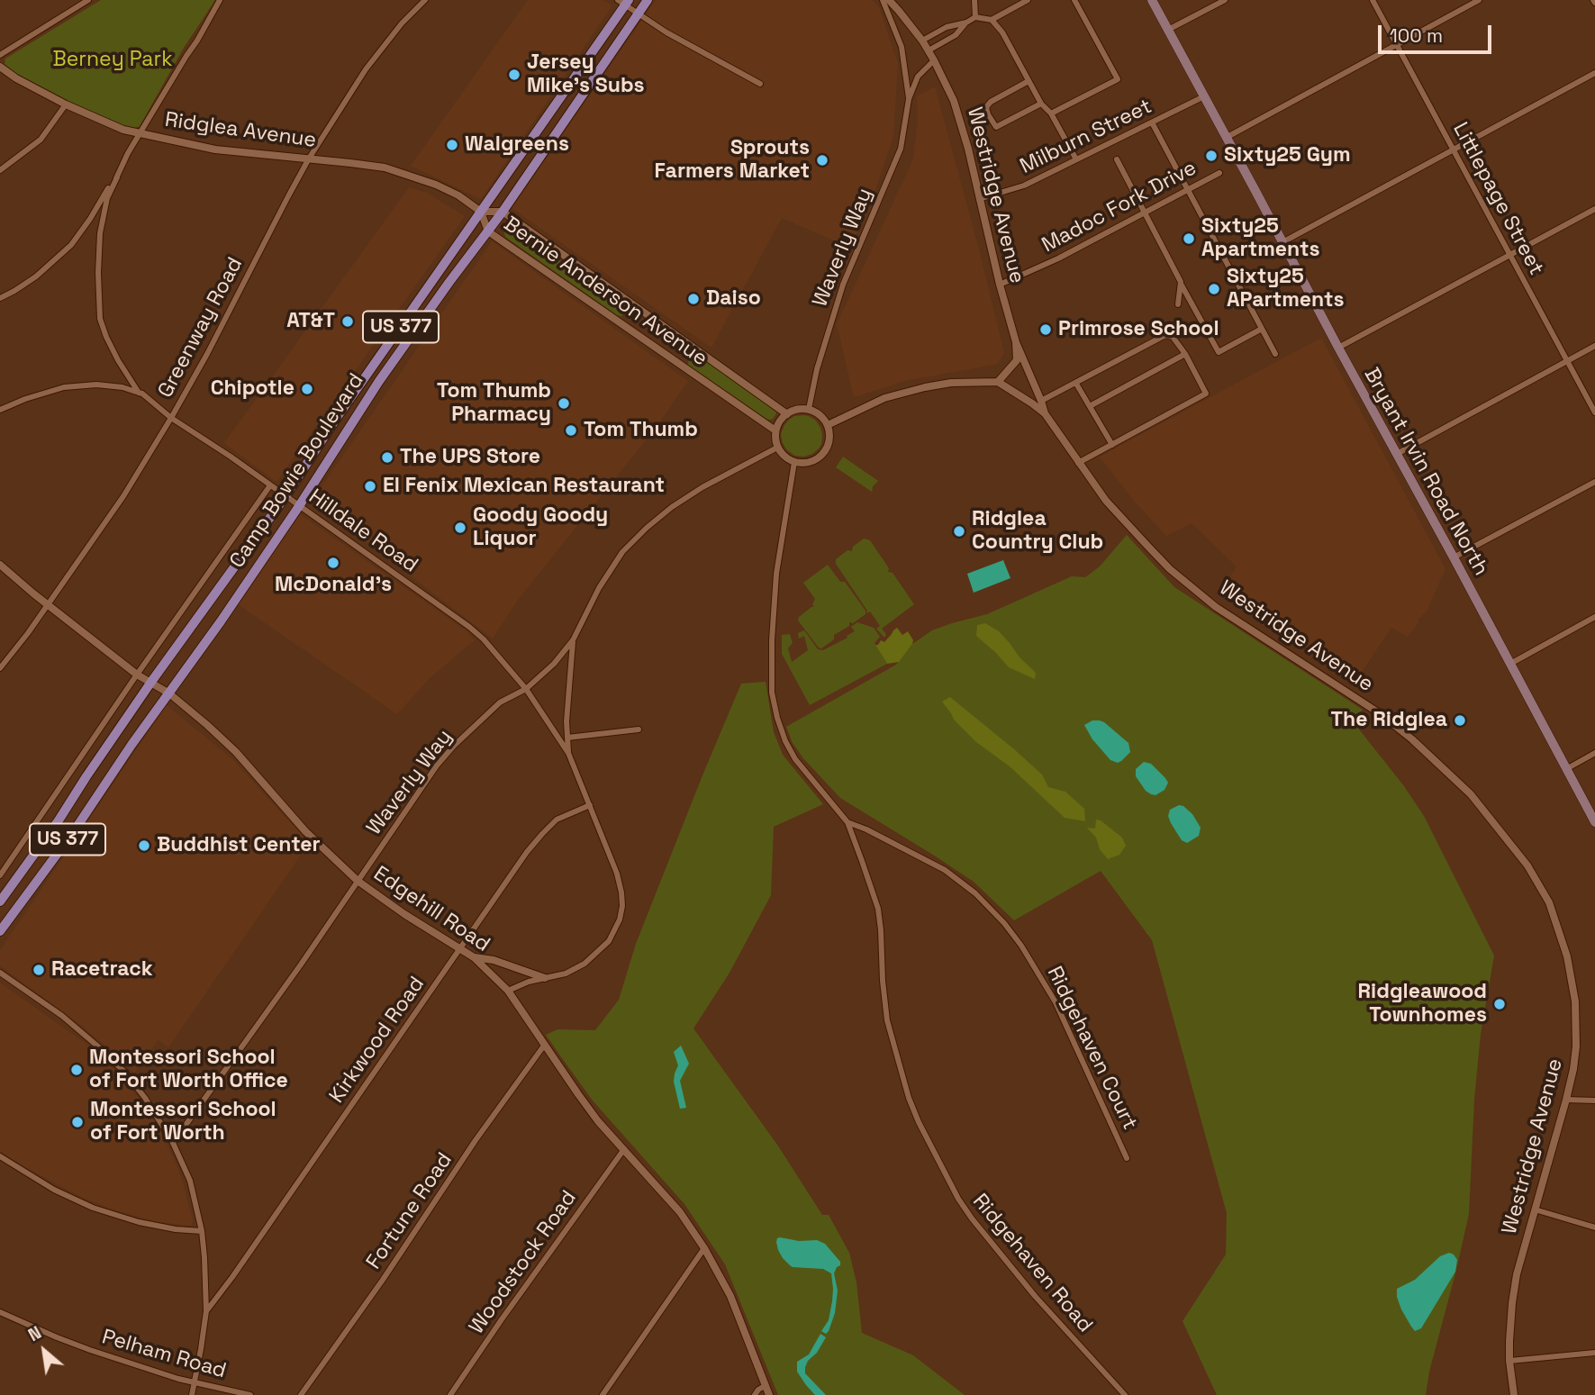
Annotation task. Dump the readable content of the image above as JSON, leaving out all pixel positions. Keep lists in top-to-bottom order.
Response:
{
  "streets": {
    "main road": ["US 377", "Camp Bowie Boulevard", "Bryant Irvin Road North"],
    "street": [
      "Ridglea Avenue",
      "Milburn Street",
      "Westridge Avenue",
      "Littlepage Street",
      "Madoc Fork Drive",
      "Waverly Way",
      "Bernie Anderson Avenue",
      "Greenway Road",
      "Hilldale Road",
      "Edgehill Road",
      "Kirkwood Road",
      "Ridgehaven Court",
      "Fortune Road",
      "Woodstock Road",
      "Ridgehaven Road",
      "Pelham Road"
    ]
  },
  "crossings": [
    ["Ridglea Avenue", "Bernie Anderson Avenue"],
    ["Ridglea Avenue", "Greenway Road"],
    ["Ridglea Avenue", "Camp Bowie Boulevard"],
    ["Milburn Street", "Westridge Avenue"],
    ["Milburn Street", "Bryant Irvin Road North"],
    ["Westridge Avenue", "Madoc Fork Drive"],
    ["Westridge Avenue", "Waverly Way"],
    ["Waverly Way", "Bernie Anderson Avenue"],
    ["Waverly Way", "Hilldale Road"],
    ["Waverly Way", "Edgehill Road"],
    ["Waverly Way", "Ridgehaven Road"],
    ["Bernie Anderson Avenue", "Camp Bowie Boulevard"],
    ["Bernie Anderson Avenue", "Ridgehaven Road"],
    ["Greenway Road", "Hilldale Road"],
    ["Greenway Road", "Edgehill Road"],
    ["Camp Bowie Boulevard", "Hilldale Road"],
    ["Camp Bowie Boulevard", "Edgehill Road"],
    ["Hilldale Road", "Edgehill Road"],
    ["Hilldale Road", "Kirkwood Road"],
    ["Edgehill Road", "Kirkwood Road"],
    ["Edgehill Road", "Fortune Road"],
    ["Edgehill Road", "Woodstock Road"],
    ["Ridgehaven Court", "Ridgehaven Road"]
  ],
  "parks": ["Berney Park"],
  "places": [
    "Jersey Mike's Subs",
    "Walgreens",
    "Sixty25 Gym",
    "Sprouts Farmers Market",
    "Sixty25 Apartments",
    "Sixty25 APartments",
    "Daiso",
    "AT&T",
    "Primrose School",
    "Chipotle",
    "Tom Thumb Pharmacy",
    "Tom Thumb",
    "The UPS Store",
    "El Fenix Mexican Restaurant",
    "Goody Goody Liquor",
    "Ridglea Country Club",
    "McDonald's",
    "The Ridglea",
    "Buddhist Center",
    "Racetrack",
    "Ridgleawood Townhomes",
    "Montessori School of Fort Worth Office",
    "Montessori School of Fort Worth"
  ],
  "scale_bar": "100 m",
  "north": "top left"
}
